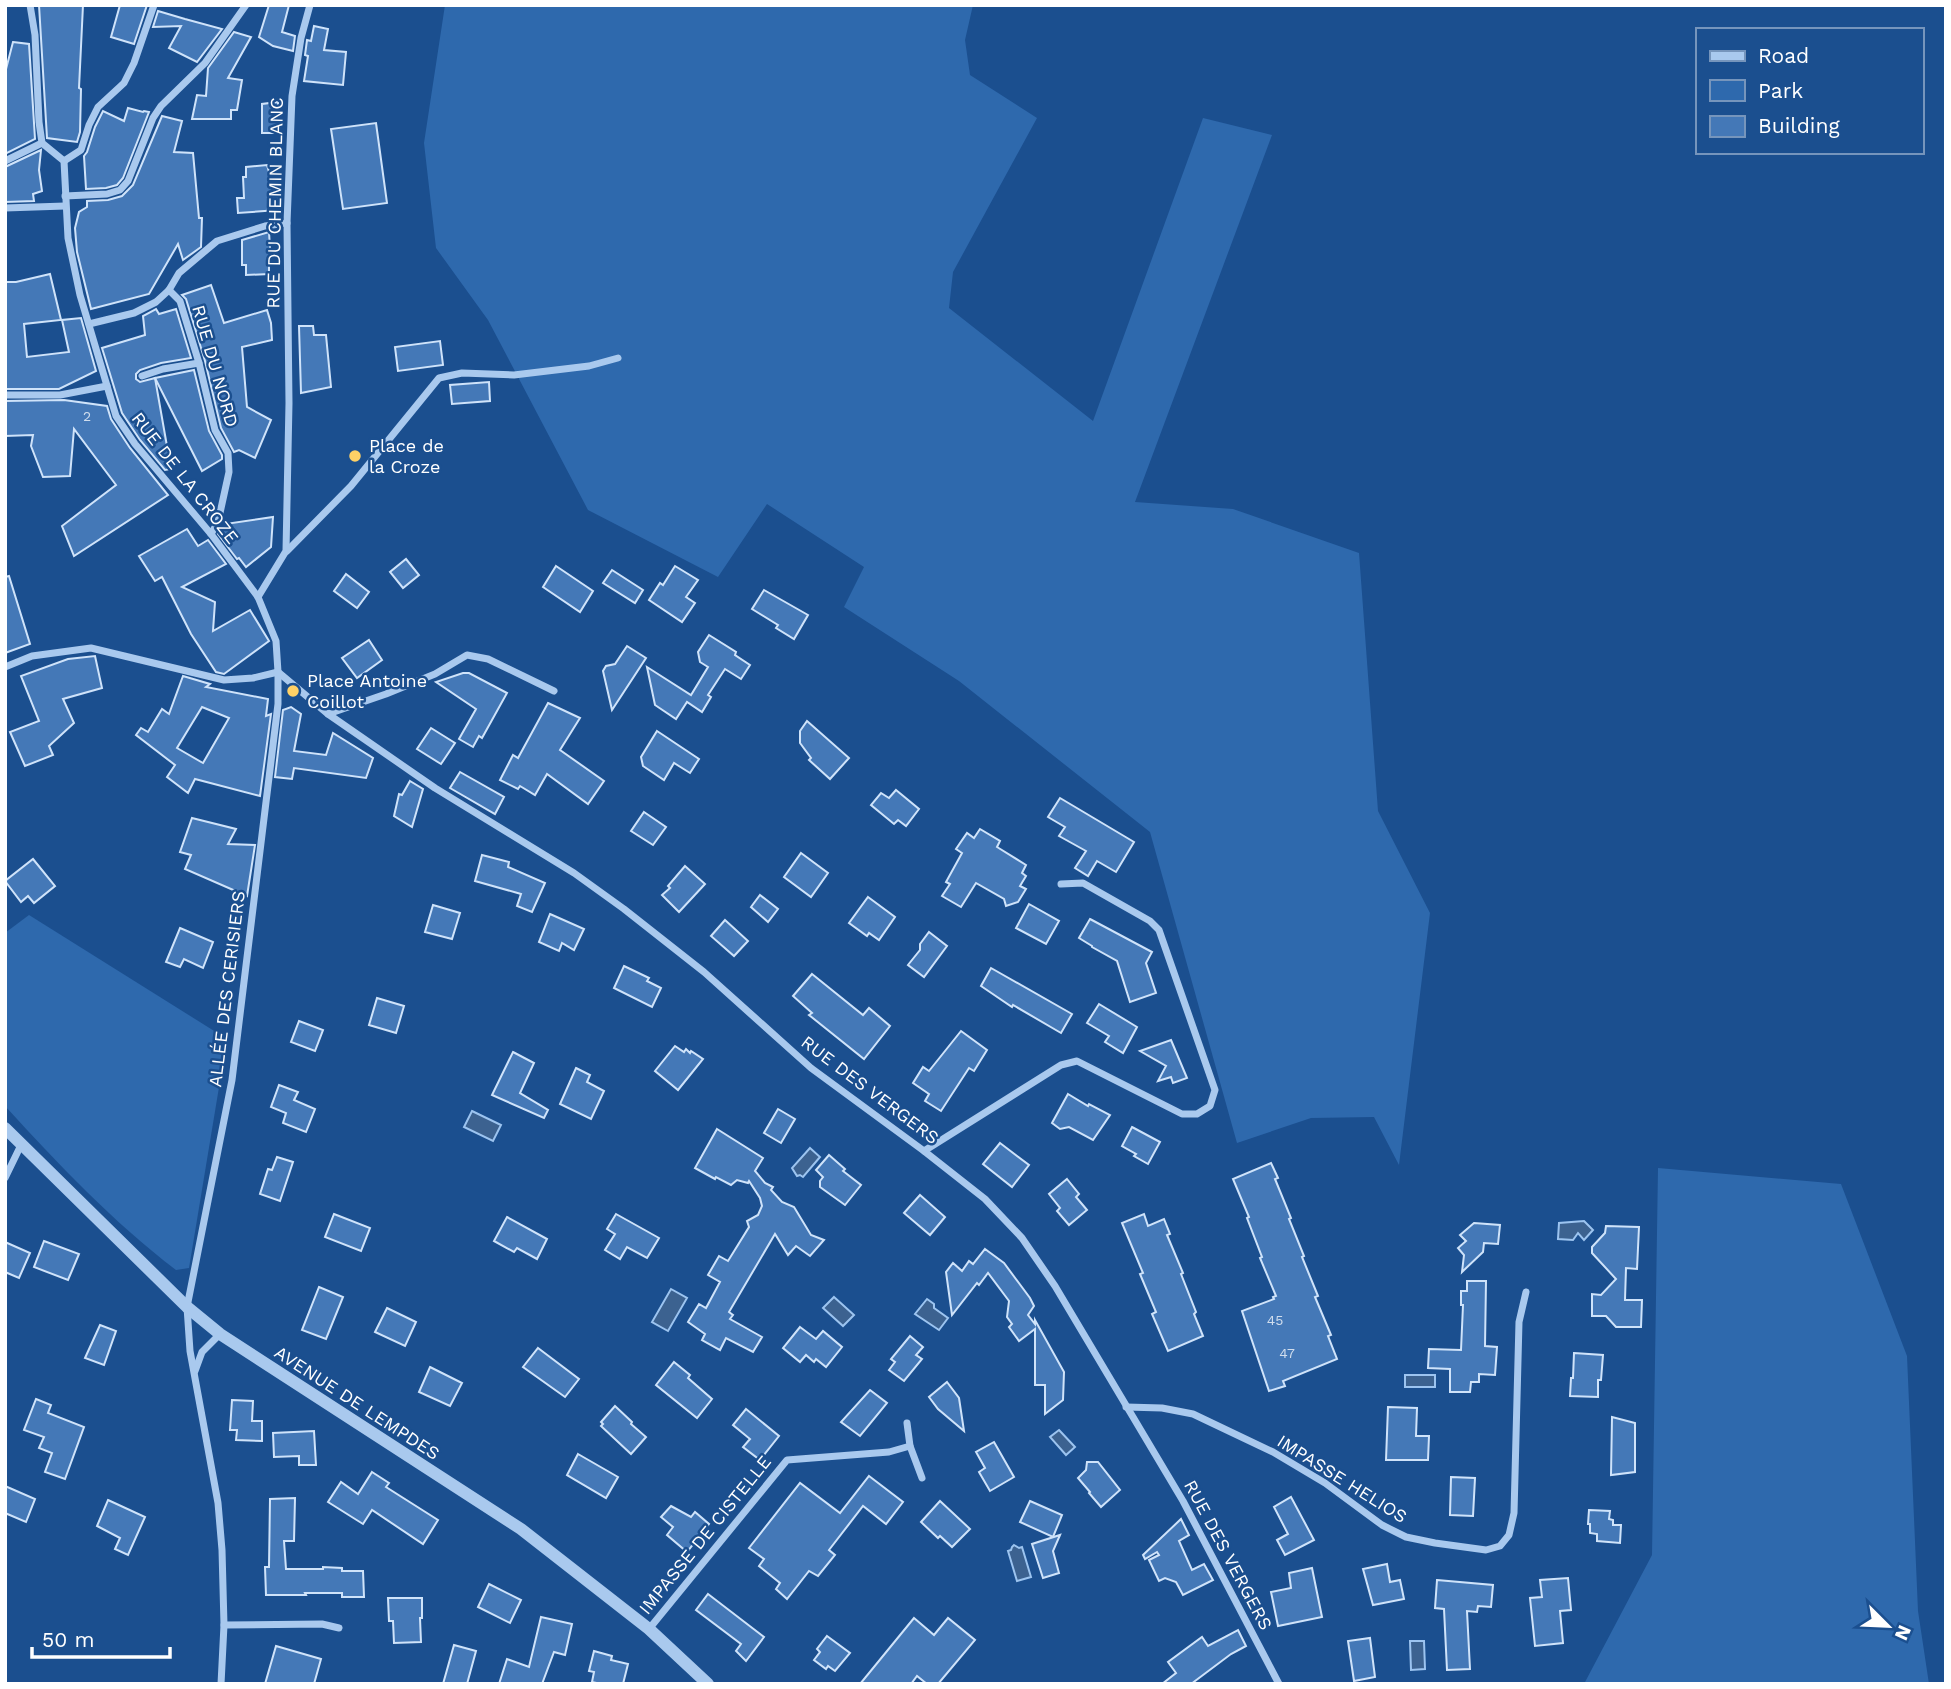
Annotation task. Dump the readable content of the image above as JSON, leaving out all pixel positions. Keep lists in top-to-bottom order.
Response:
{
  "streets": {
    "street": [
      "RUE DU CHEMIN BLANC",
      "RUE DU NORD",
      "RUE DE LA CROZE",
      "ALLÉE DES CERISIERS",
      "RUE DES VERGERS",
      "AVENUE DE LEMPDES",
      "IMPASSE HELIOS",
      "IMPASSE DE CISTELLE"
    ]
  },
  "crossings": [
    ["RUE DU NORD", "RUE DE LA CROZE"],
    ["ALLÉE DES CERISIERS", "RUE DES VERGERS"],
    ["ALLÉE DES CERISIERS", "AVENUE DE LEMPDES"],
    ["RUE DES VERGERS", "IMPASSE HELIOS"],
    ["AVENUE DE LEMPDES", "IMPASSE DE CISTELLE"]
  ],
  "places": ["Place de la Croze", "Place Antoine Coillot"],
  "house_numbers": ["2", "45", "47"],
  "legend": ["Road", "Park", "Building"],
  "scale_bar": "50 m",
  "north": "bottom right"
}
